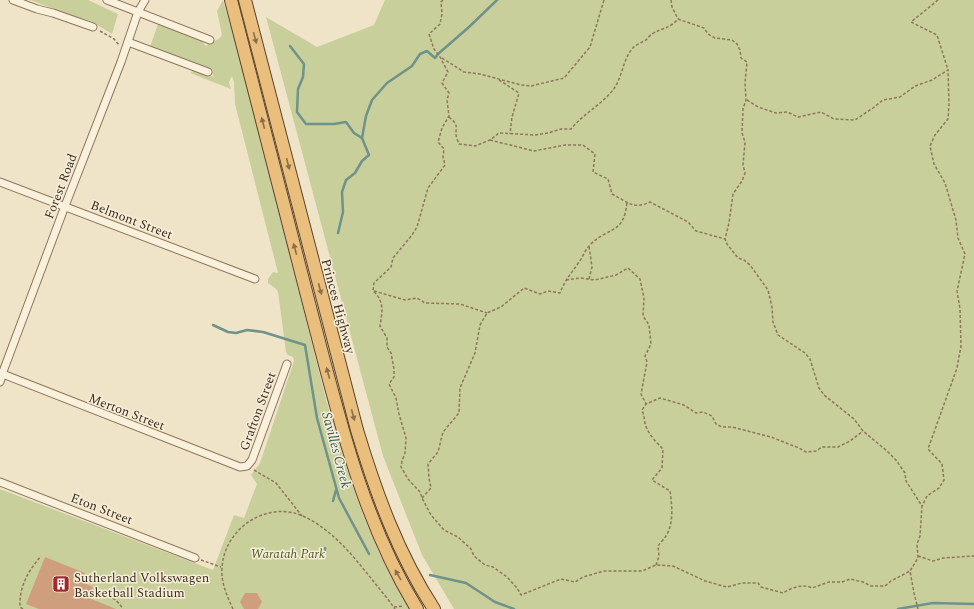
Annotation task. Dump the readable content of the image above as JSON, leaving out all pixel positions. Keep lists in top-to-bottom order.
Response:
{
  "streets": {
    "highway": ["Princes Highway"],
    "street": [
      "Forest Road",
      "Belmont Street",
      "Merton Street",
      "Grafton Street",
      "Eton Street"
    ]
  },
  "crossings": [
    ["Forest Road", "Belmont Street"],
    ["Forest Road", "Merton Street"],
    ["Merton Street", "Grafton Street"]
  ],
  "water": ["Savilles Creek"],
  "parks": ["Waratah Park"],
  "places": {
    "building": ["Sutherland Volkswagen Basketball Stadium"]
  }
}
